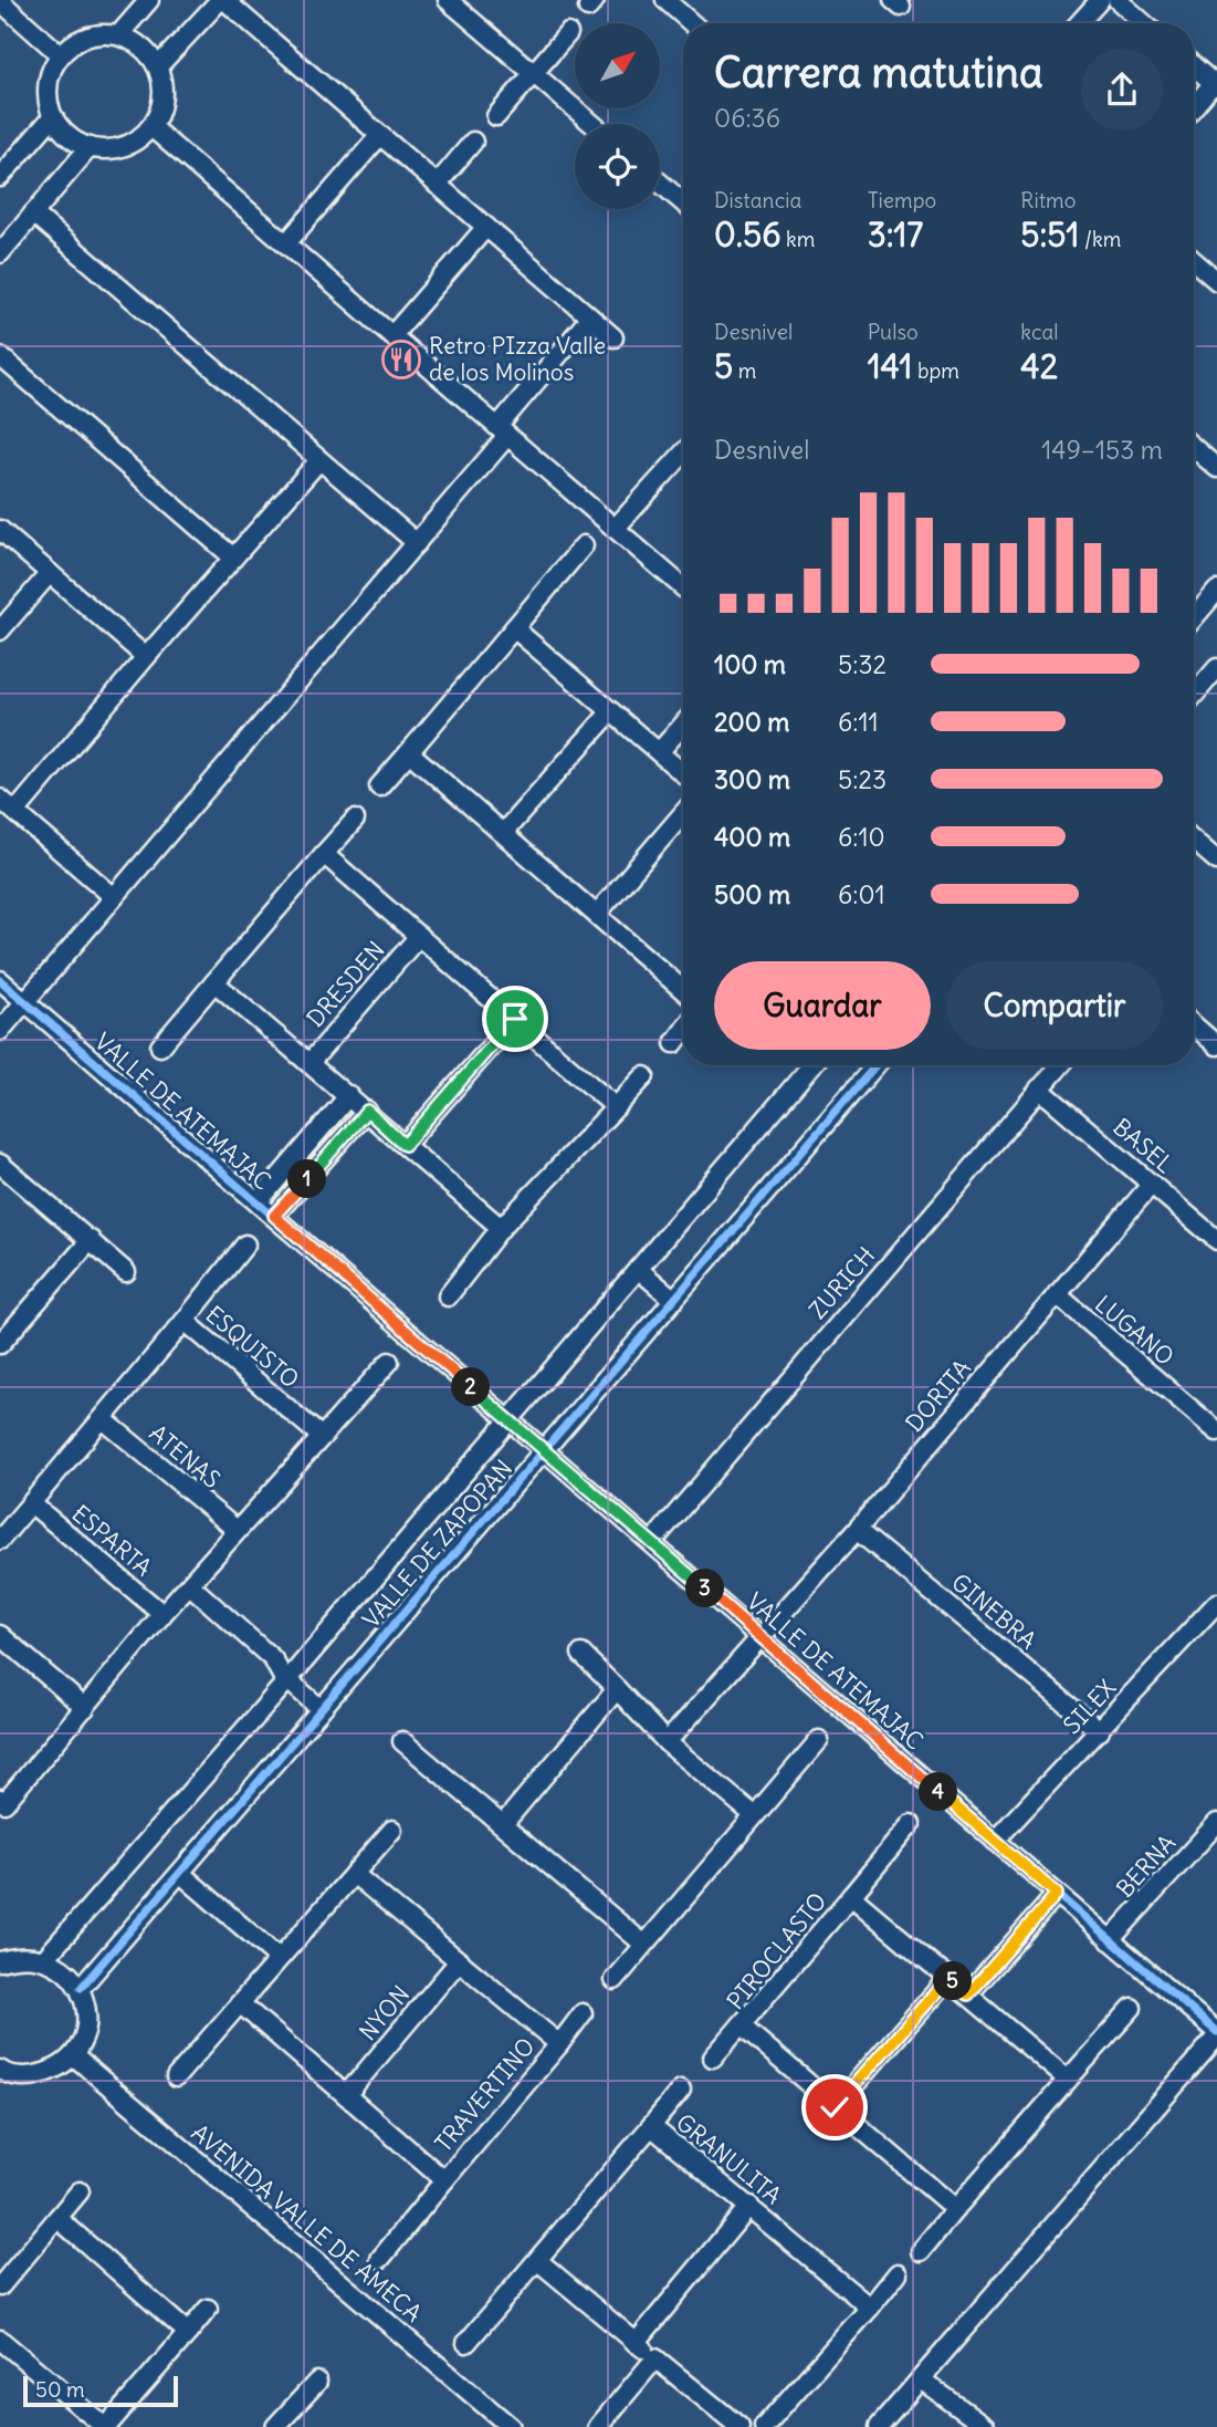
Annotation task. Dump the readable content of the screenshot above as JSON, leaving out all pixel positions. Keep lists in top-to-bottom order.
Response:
{
  "streets": {
    "street": [
      "DRESDEN",
      "VALLE DE ATEMAJAC",
      "BASEL",
      "ZURICH",
      "LUGANO",
      "ESQUISTO",
      "DORITA",
      "ATENAS",
      "ESPARTA",
      "VALLE DE ZAPOPAN",
      "GINEBRA",
      "SILEX",
      "BERNA",
      "PIROCLASTO",
      "NYON",
      "TRAVERTINO",
      "GRANULITA",
      "AVENIDA VALLE DE AMECA"
    ]
  },
  "crossings": [
    ["VALLE DE ATEMAJAC", "ZURICH"],
    ["VALLE DE ATEMAJAC", "DORITA"],
    ["VALLE DE ATEMAJAC", "VALLE DE ZAPOPAN"],
    ["VALLE DE ATEMAJAC", "SILEX"],
    ["VALLE DE ATEMAJAC", "BERNA"],
    ["BASEL", "ZURICH"],
    ["BASEL", "DORITA"],
    ["LUGANO", "DORITA"],
    ["ESQUISTO", "ATENAS"],
    ["ESQUISTO", "ESPARTA"],
    ["DORITA", "GINEBRA"],
    ["GINEBRA", "SILEX"],
    ["NYON", "TRAVERTINO"]
  ],
  "places": {
    "restaurant": ["Retro PIzza Valle de los Molinos"]
  },
  "scale_bar": "50 m",
  "north": "top right",
  "page": {
    "heading": ["Carrera matutina", "06:36"],
    "stats": [
      ["Distancia", "0.56 km"],
      ["Tiempo", "3:17"],
      ["Ritmo", "5:51 /km"],
      ["Desnivel", "5 m"],
      ["Pulso", "141 bpm"],
      ["kcal", "42"]
    ],
    "chart": ["Desnivel", "149–153 m"],
    "list": [
      {
        "name": "100 m",
        "note": "5:32"
      },
      {
        "name": "200 m",
        "note": "6:11"
      },
      {
        "name": "300 m",
        "note": "5:23"
      },
      {
        "name": "400 m",
        "note": "6:10"
      },
      {
        "name": "500 m",
        "note": "6:01"
      }
    ],
    "buttons": ["Guardar", "Compartir"],
    "pins": [
      "1",
      "2",
      "3",
      "4",
      "5"
    ],
    "scale": "50 m"
  }
}
